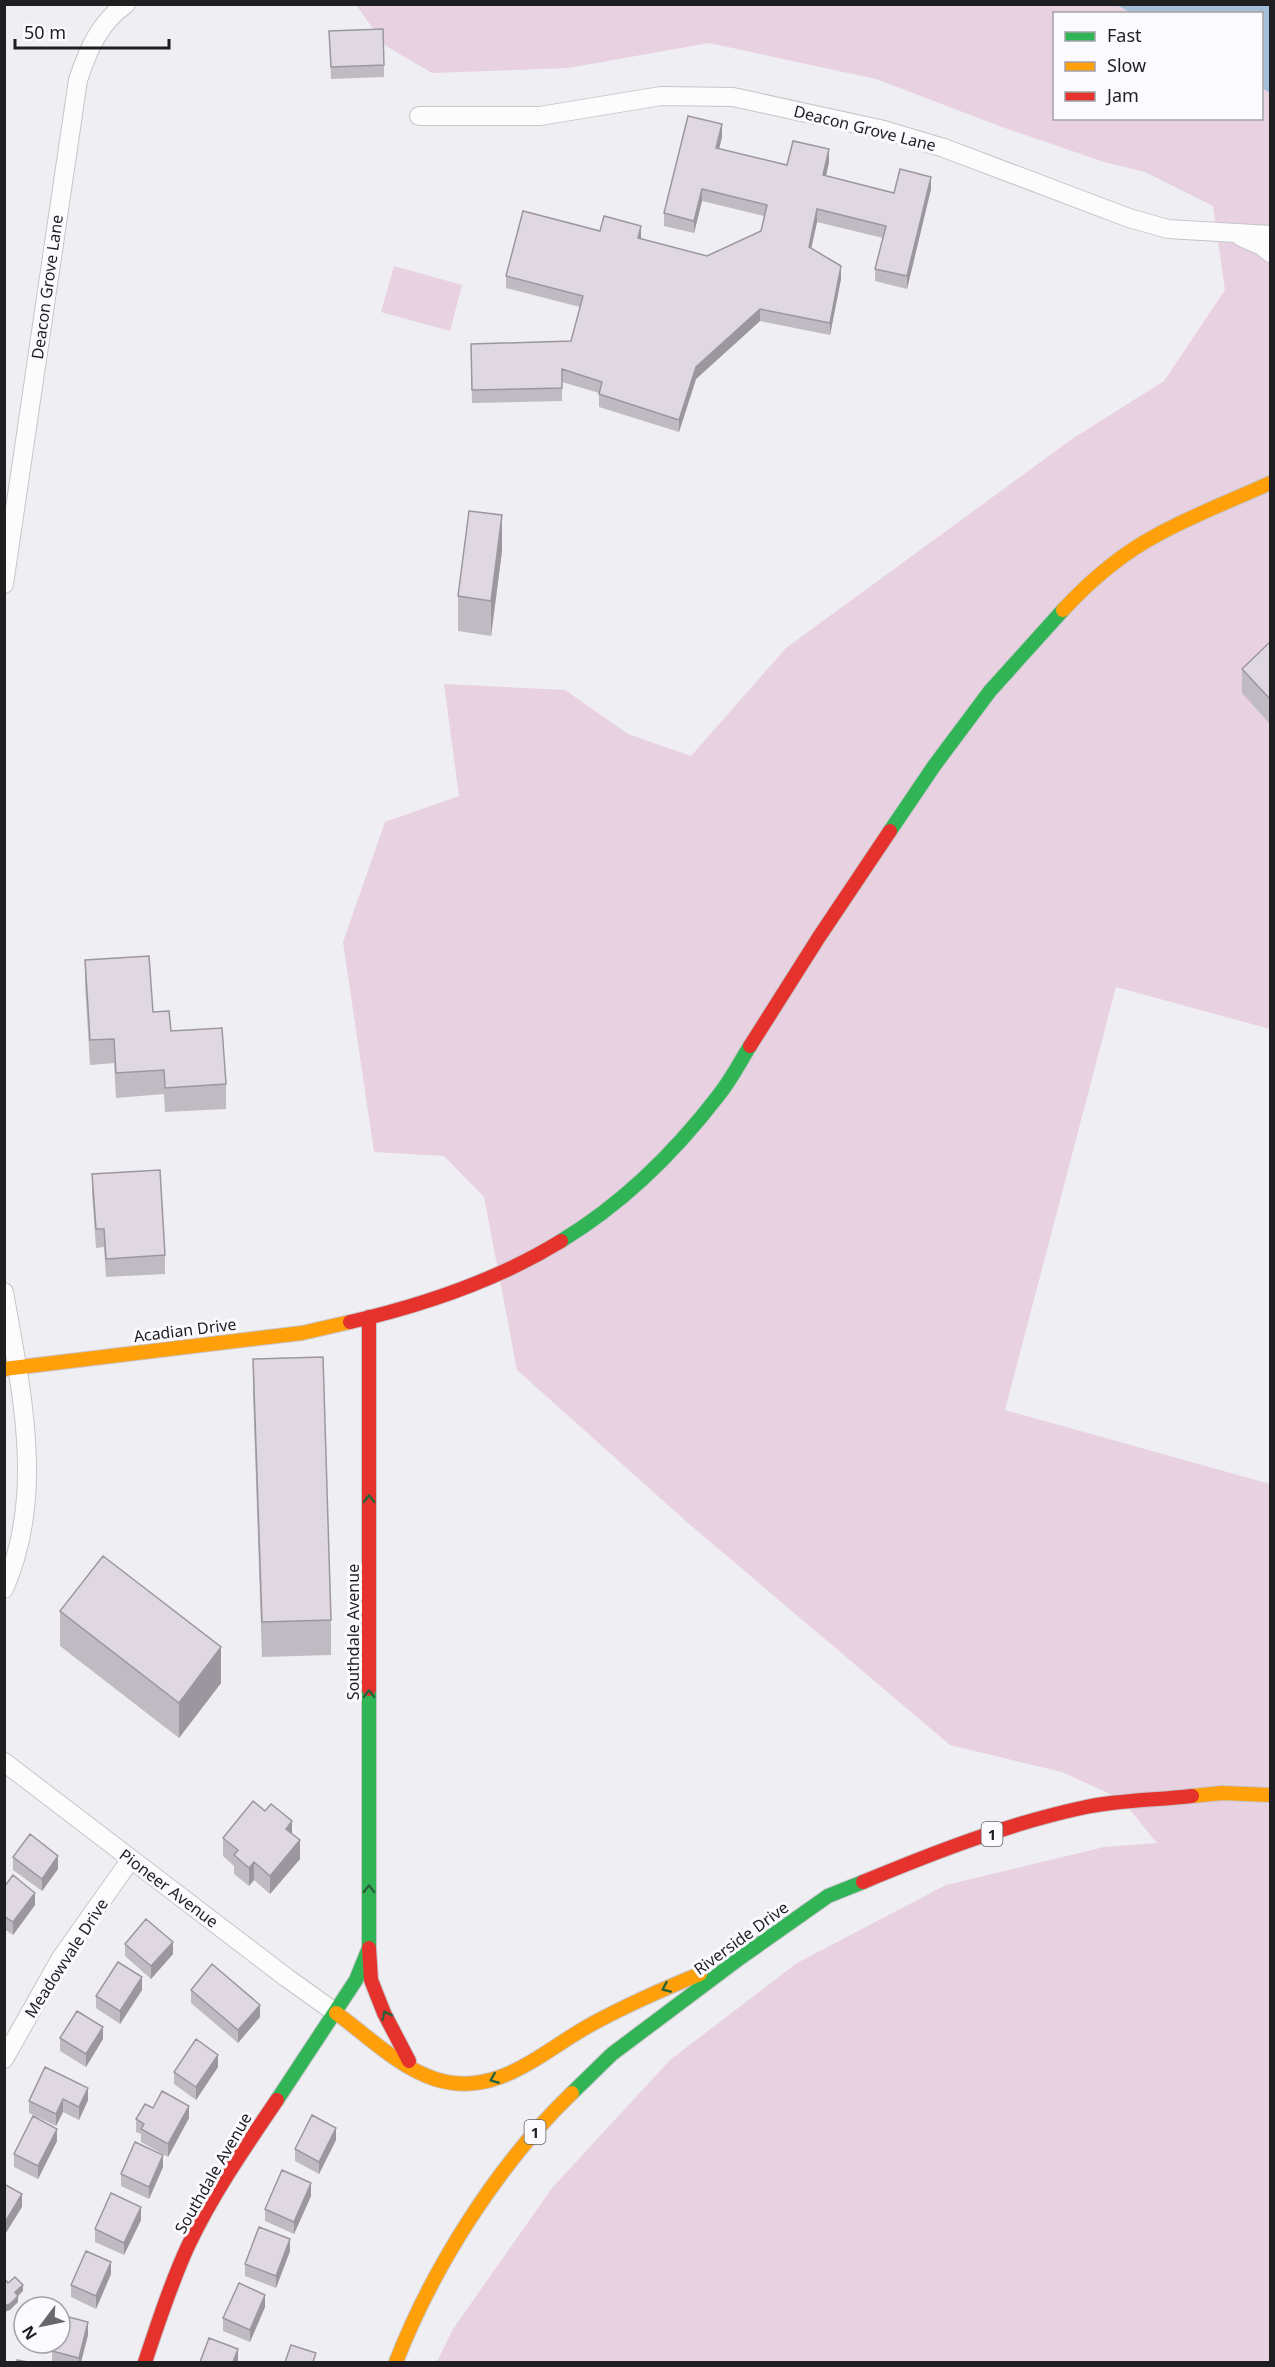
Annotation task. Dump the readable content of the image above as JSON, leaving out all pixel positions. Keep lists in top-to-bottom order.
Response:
{
  "streets": {
    "main road": [
      "Acadian Drive",
      "Southdale Avenue",
      "1",
      "Riverside Drive"
    ],
    "street": ["Deacon Grove Lane", "Pioneer Avenue", "Meadowvale Drive"]
  },
  "crossings": [
    ["Acadian Drive", "Southdale Avenue"],
    ["Southdale Avenue", "Pioneer Avenue"],
    ["Pioneer Avenue", "Meadowvale Drive"]
  ],
  "one_way": ["Southdale Avenue"],
  "legend": ["Fast", "Slow", "Jam"],
  "scale_bar": "50 m",
  "north": "bottom left"
}
